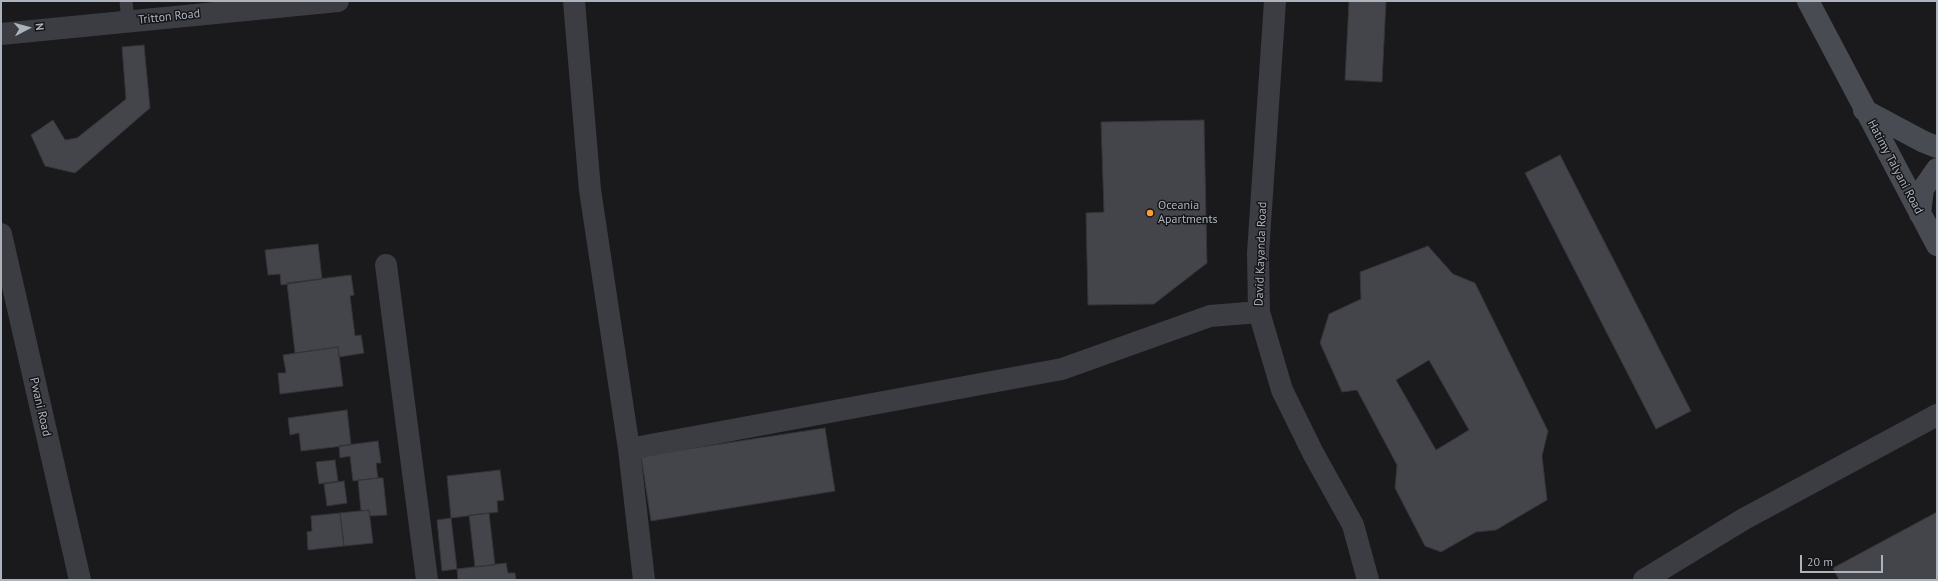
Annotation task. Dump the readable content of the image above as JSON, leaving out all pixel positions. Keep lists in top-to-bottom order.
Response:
{
  "streets": {
    "street": [
      "Tritton Road",
      "Hatimy Talyani Road",
      "David Kayanda Road",
      "Pwani Road"
    ]
  },
  "places": ["Oceania Apartments"],
  "scale_bar": "20 m",
  "north": "right"
}
